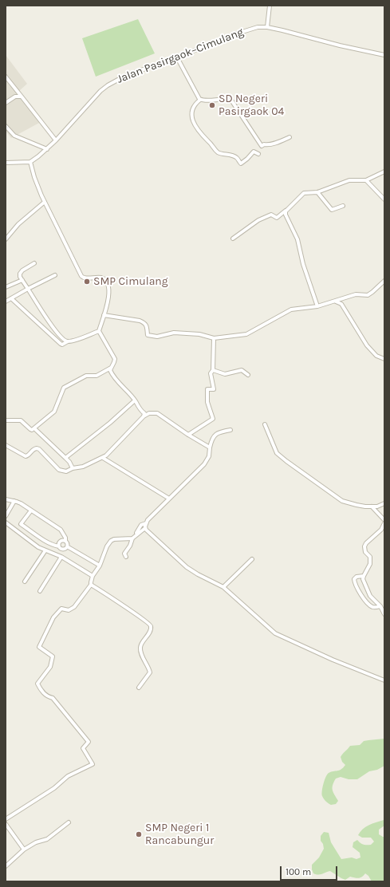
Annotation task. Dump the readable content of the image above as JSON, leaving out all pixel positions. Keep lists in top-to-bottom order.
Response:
{
  "streets": {
    "street": ["Jalan Pasirgaok–Cimulang"]
  },
  "places": ["SD Negeri Pasirgaok 04", "SMP Cimulang", "SMP Negeri 1 Rancabungur"],
  "scale_bar": "100 m"
}
